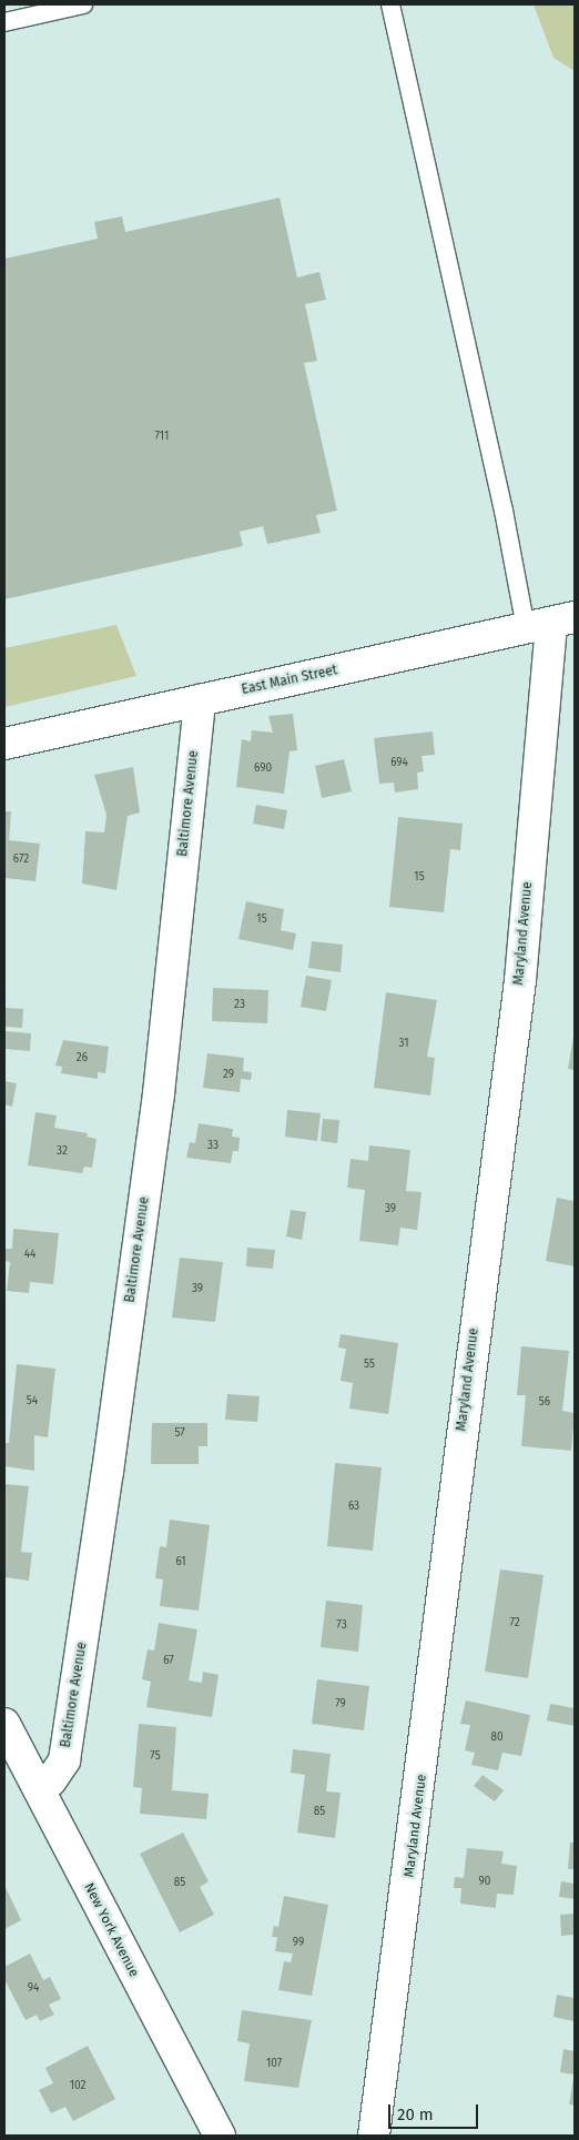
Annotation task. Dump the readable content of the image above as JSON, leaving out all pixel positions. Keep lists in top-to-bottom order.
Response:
{
  "streets": {
    "street": [
      "East Main Street",
      "Baltimore Avenue",
      "Maryland Avenue",
      "New York Avenue"
    ]
  },
  "crossings": [
    ["East Main Street", "Baltimore Avenue"],
    ["East Main Street", "Maryland Avenue"],
    ["Baltimore Avenue", "New York Avenue"]
  ],
  "house_numbers": [
    "711",
    "694",
    "690",
    "672",
    "15",
    "15",
    "23",
    "31",
    "26",
    "29",
    "33",
    "32",
    "39",
    "44",
    "39",
    "55",
    "54",
    "56",
    "57",
    "63",
    "61",
    "72",
    "73",
    "67",
    "79",
    "80",
    "75",
    "85",
    "90",
    "85",
    "99",
    "94",
    "107",
    "102"
  ],
  "scale_bar": "20 m"
}
